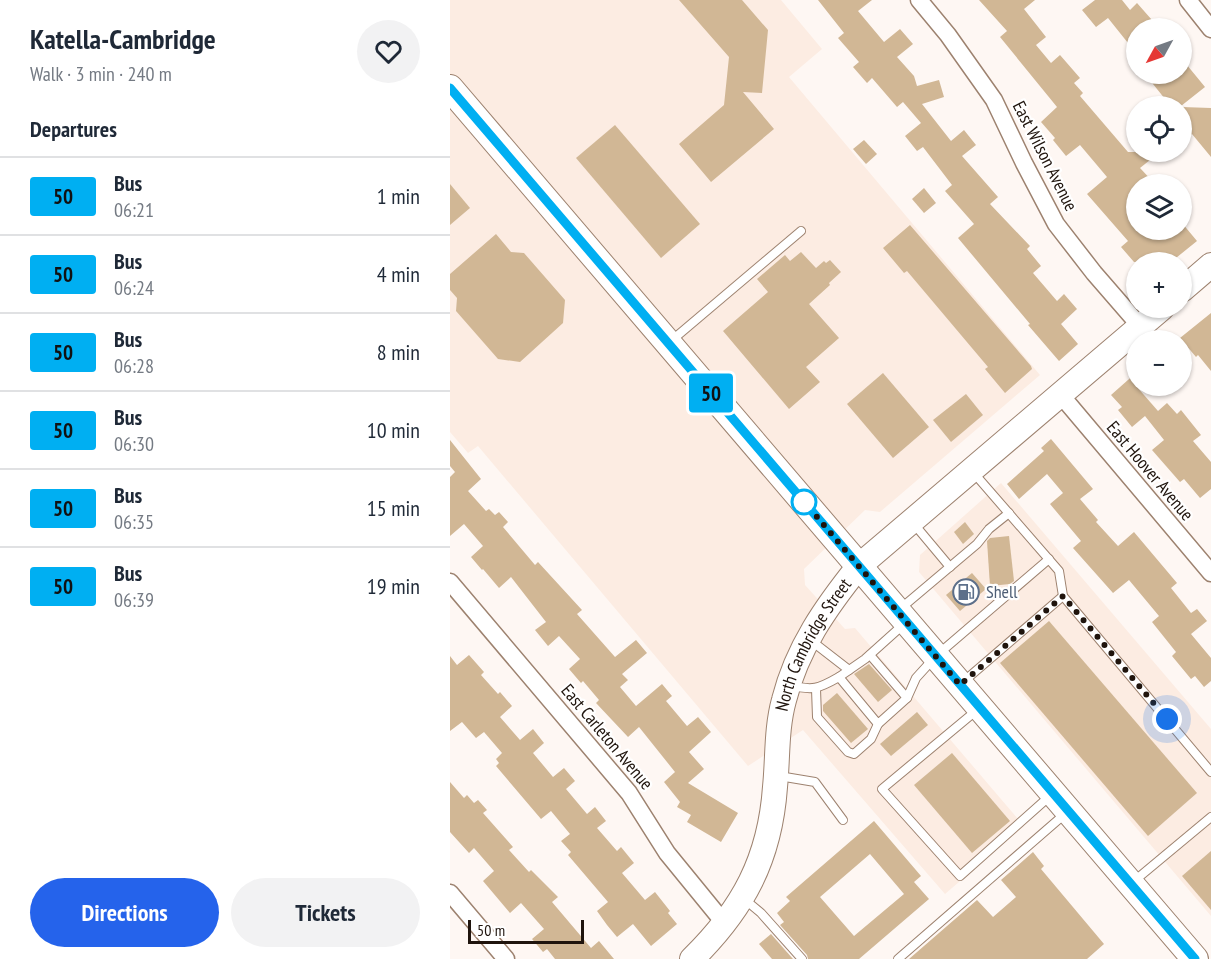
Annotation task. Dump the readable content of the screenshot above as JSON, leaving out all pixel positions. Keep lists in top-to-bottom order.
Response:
{
  "streets": {
    "street": [
      "East Wilson Avenue",
      "East Hoover Avenue",
      "North Cambridge Street",
      "East Carleton Avenue"
    ]
  },
  "crossings": [
    ["East Wilson Avenue", "North Cambridge Street"],
    ["East Hoover Avenue", "North Cambridge Street"],
    ["North Cambridge Street", "East Carleton Avenue"]
  ],
  "places": {
    "fuel station": ["Shell"]
  },
  "lines": ["bus line 50"],
  "scale_bar": "50 m",
  "north": "bottom left",
  "page": {
    "heading": [
      ["Katella-Cambridge", "Walk · 3 min · 240 m"],
      "Departures"
    ],
    "on_map": "50",
    "map_buttons": ["+", "−"],
    "list": [
      {
        "mark": "50",
        "name": "Bus",
        "note": "06:21",
        "value": "1 min"
      },
      {
        "mark": "50",
        "name": "Bus",
        "note": "06:24",
        "value": "4 min"
      },
      {
        "mark": "50",
        "name": "Bus",
        "note": "06:28",
        "value": "8 min"
      },
      {
        "mark": "50",
        "name": "Bus",
        "note": "06:30",
        "value": "10 min"
      },
      {
        "mark": "50",
        "name": "Bus",
        "note": "06:35",
        "value": "15 min"
      },
      {
        "mark": "50",
        "name": "Bus",
        "note": "06:39",
        "value": "19 min"
      }
    ],
    "buttons": ["Directions", "Tickets"],
    "scale": "50 m"
  }
}
